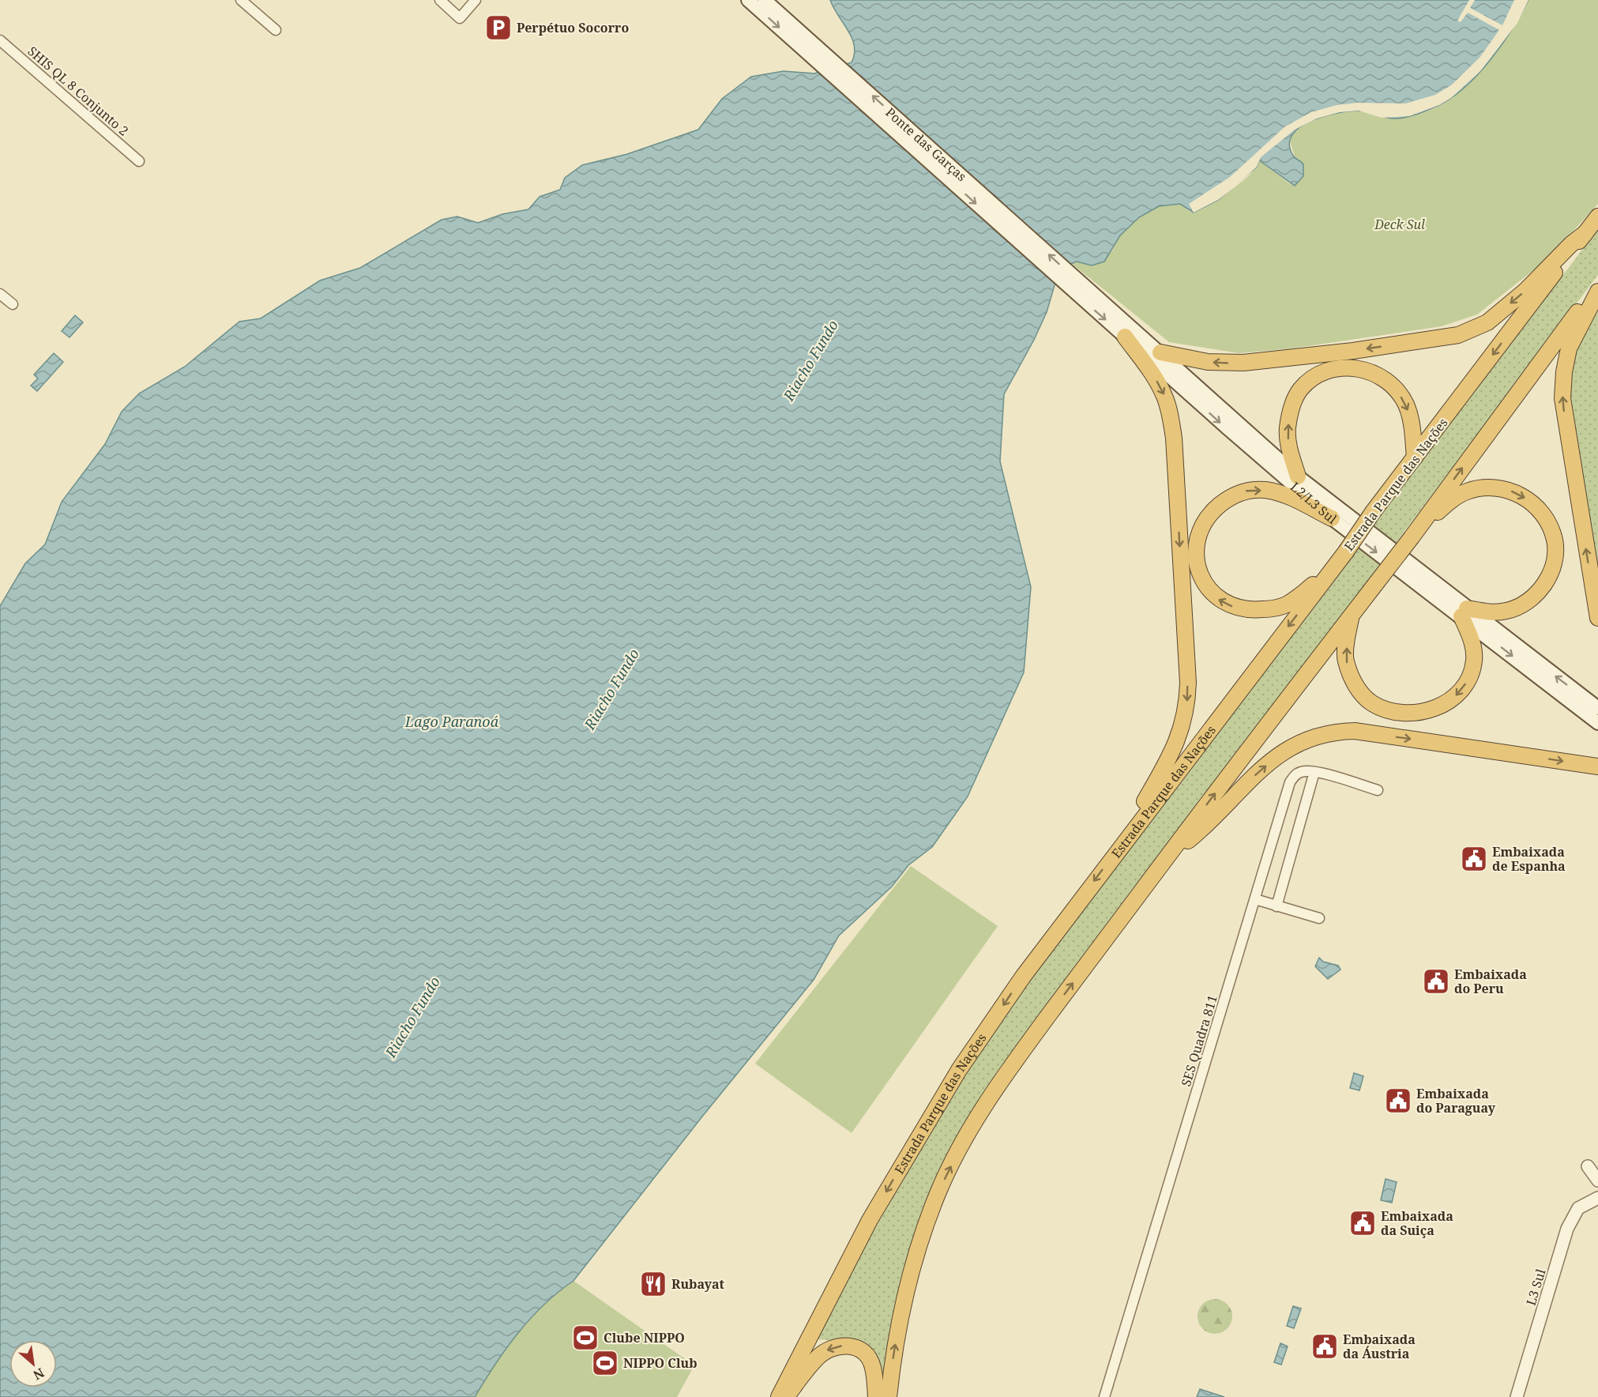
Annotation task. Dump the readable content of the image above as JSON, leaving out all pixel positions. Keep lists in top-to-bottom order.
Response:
{
  "streets": {
    "highway": ["Estrada Parque das Nações"],
    "main road": ["Ponte das Garças", "L2/L3 Sul"],
    "street": ["SHIS QL 8 Conjunto 2", "SES Quadra 811", "L3 Sul"]
  },
  "crossings": [
    ["Ponte das Garças", "L2/L3 Sul"]
  ],
  "water": ["Riacho Fundo", "Lago Paranoá"],
  "parks": ["Deck Sul"],
  "places": {
    "parking": ["Perpétuo Socorro"],
    "public building": [
      "Embaixada de Espanha",
      "Embaixada do Peru",
      "Embaixada do Paraguay",
      "Embaixada da Suiça",
      "Embaixada da Áustria"
    ],
    "restaurant": ["Rubayat"],
    "sports": ["Clube NIPPO", "NIPPO Club"]
  },
  "north": "bottom right"
}
